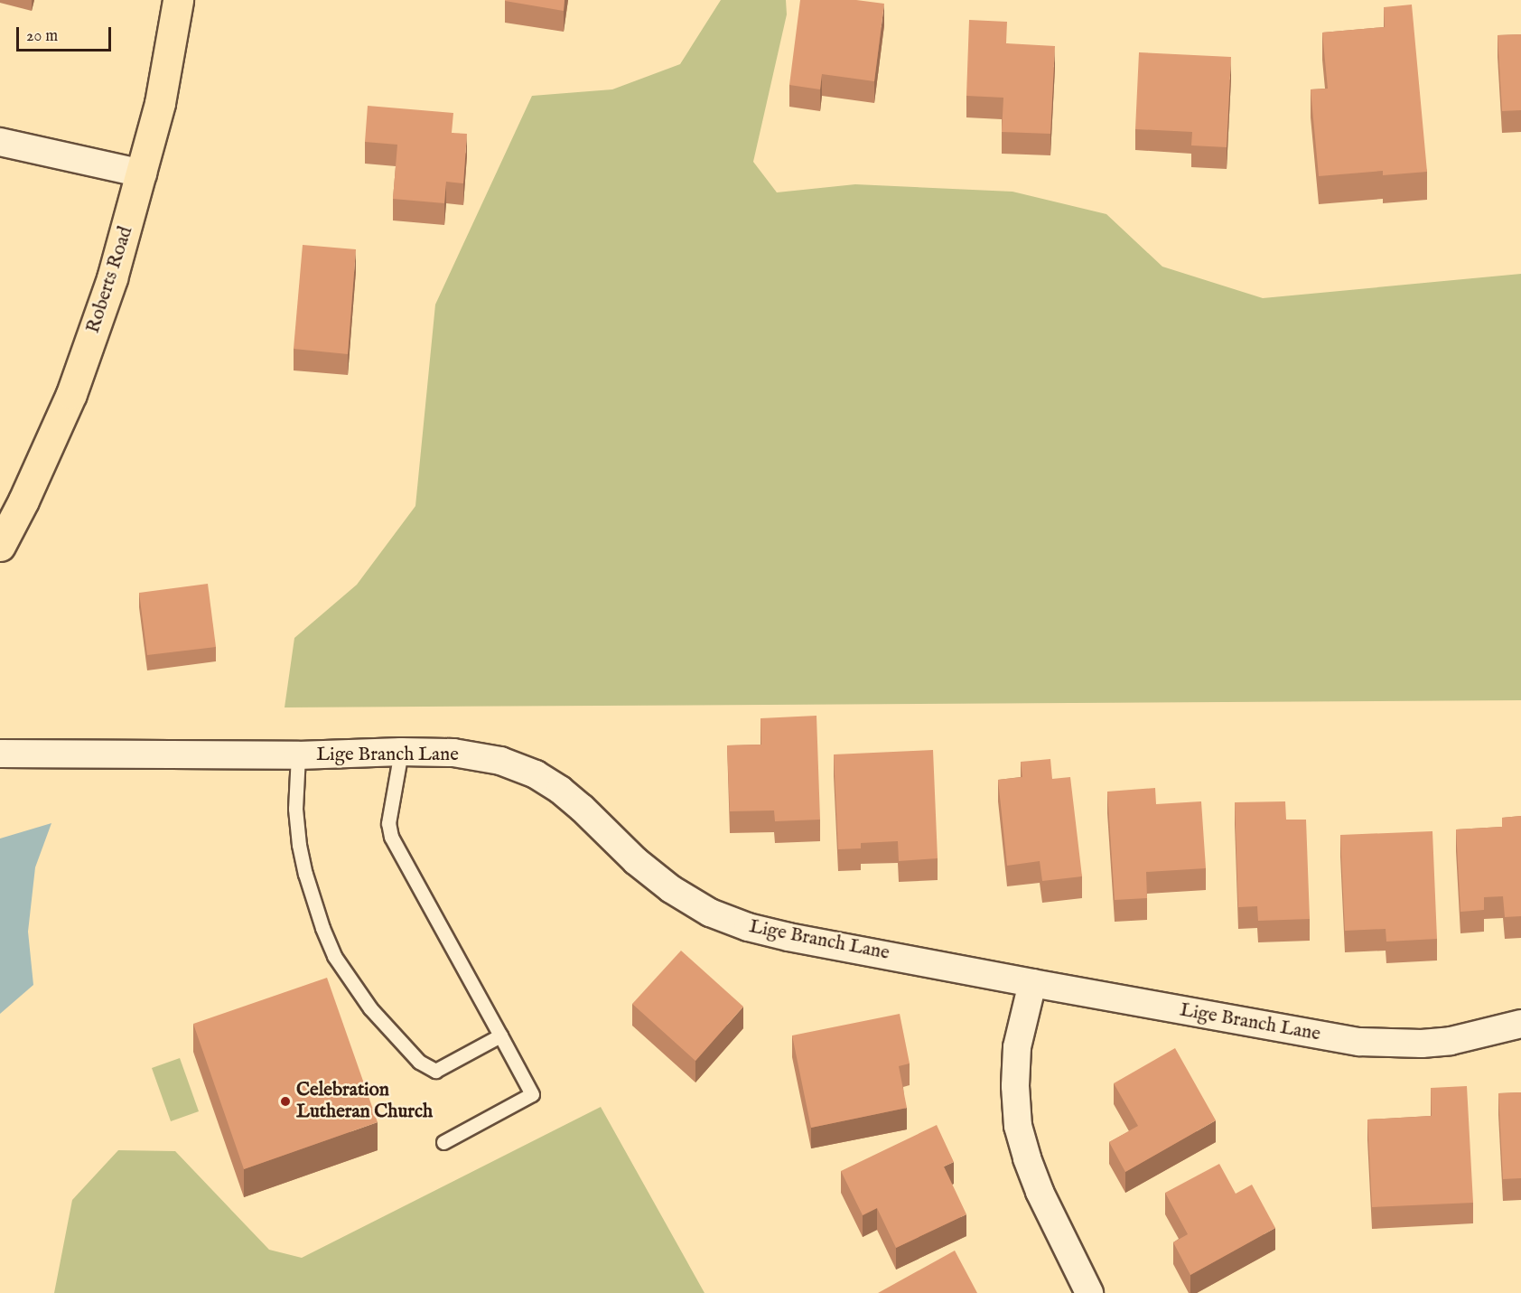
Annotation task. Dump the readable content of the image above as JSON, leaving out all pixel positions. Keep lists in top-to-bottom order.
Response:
{
  "streets": {
    "main road": ["Roberts Road"],
    "street": ["Lige Branch Lane"]
  },
  "places": ["Celebration Lutheran Church"],
  "scale_bar": "20 m"
}
